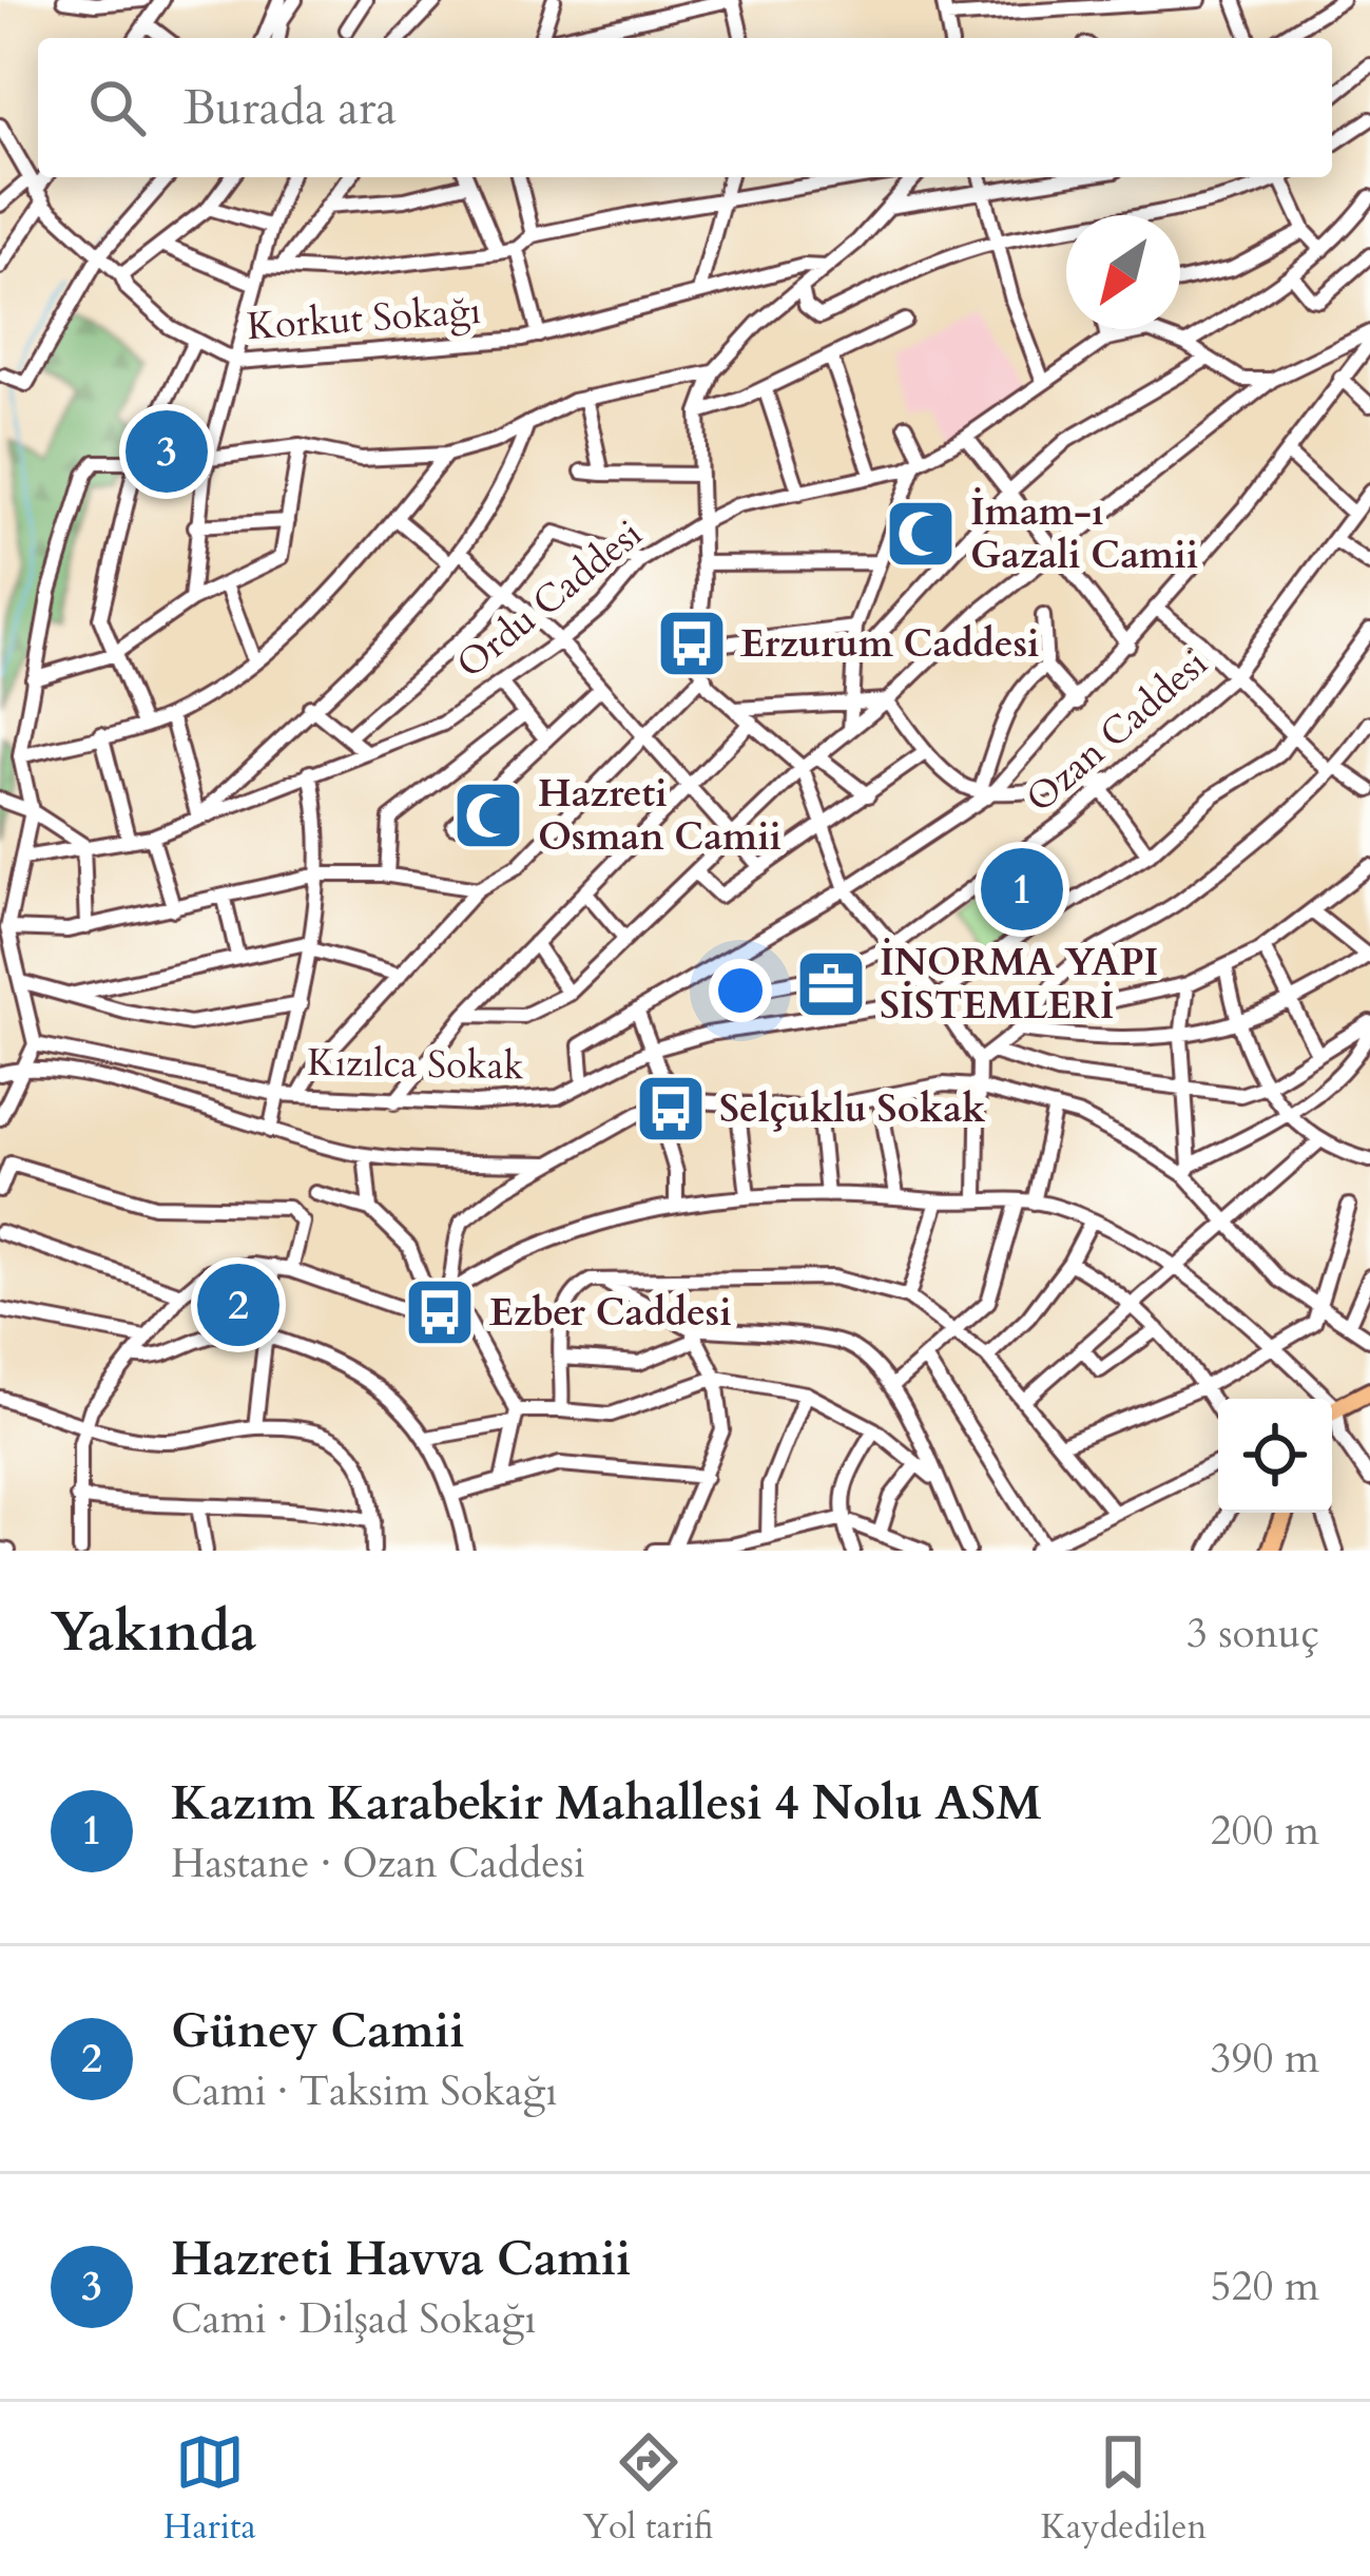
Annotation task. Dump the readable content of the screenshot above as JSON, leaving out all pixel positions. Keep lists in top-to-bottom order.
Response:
{
  "streets": {
    "street": [
      "Korkut Sokağı",
      "Ordu Caddesi",
      "Ozan Caddesi",
      "Kızılca Sokak"
    ]
  },
  "places": {
    "mosque": ["İmam-ı Gazali Camii", "Hazreti Osman Camii"],
    "bus stop": ["Erzurum Caddesi", "Selçuklu Sokak", "Ezber Caddesi"],
    "office": ["İNORMA YAPI SİSTEMLERİ"]
  },
  "north": "bottom left",
  "page": {
    "search": "Burada ara",
    "pins": ["3", "1", "2"],
    "heading": ["Yakında", "3 sonuç"],
    "list": [
      {
        "mark": "1",
        "name": "Kazım Karabekir Mahallesi 4 Nolu ASM",
        "note": "Hastane · Ozan Caddesi",
        "value": "200 m"
      },
      {
        "mark": "2",
        "name": "Güney Camii",
        "note": "Cami · Taksim Sokağı",
        "value": "390 m"
      },
      {
        "mark": "3",
        "name": "Hazreti Havva Camii",
        "note": "Cami · Dilşad Sokağı",
        "value": "520 m"
      }
    ],
    "nav": ["Harita", "Yol tarifi", "Kaydedilen"]
  }
}
